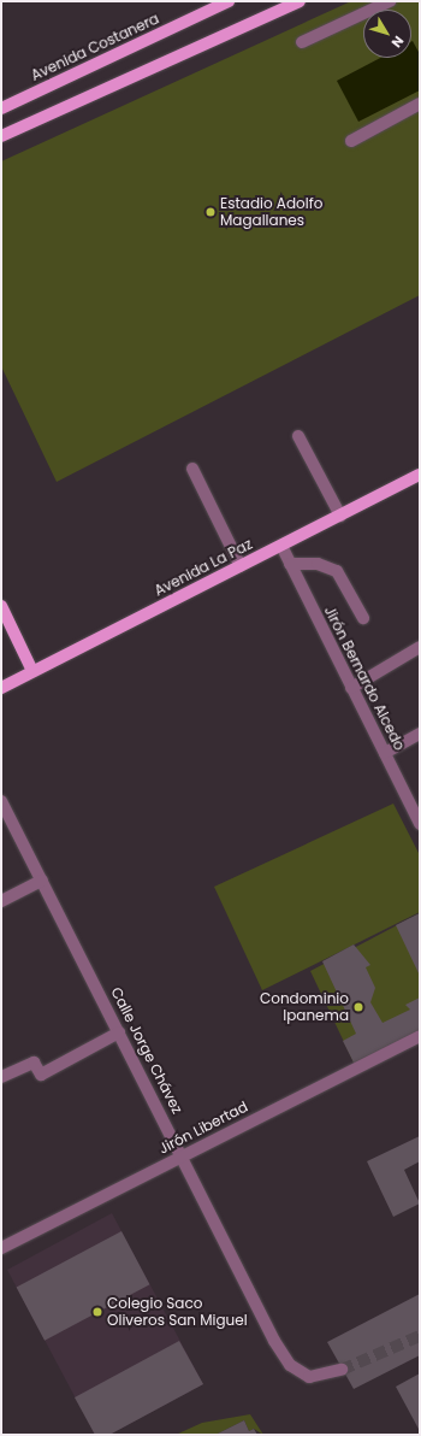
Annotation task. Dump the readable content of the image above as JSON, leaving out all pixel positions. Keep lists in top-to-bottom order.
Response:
{
  "streets": {
    "main road": ["Avenida Costanera", "Avenida La Paz"],
    "street": ["Jirón Bernardo Alcedo", "Calle Jorge Chávez", "Jirón Libertad"]
  },
  "crossings": [
    ["Avenida La Paz", "Jirón Bernardo Alcedo"],
    ["Calle Jorge Chávez", "Jirón Libertad"]
  ],
  "places": ["Estadio Adolfo Magallanes", "Condominio Ipanema", "Colegio Saco Oliveros San Miguel"],
  "north": "bottom right"
}
